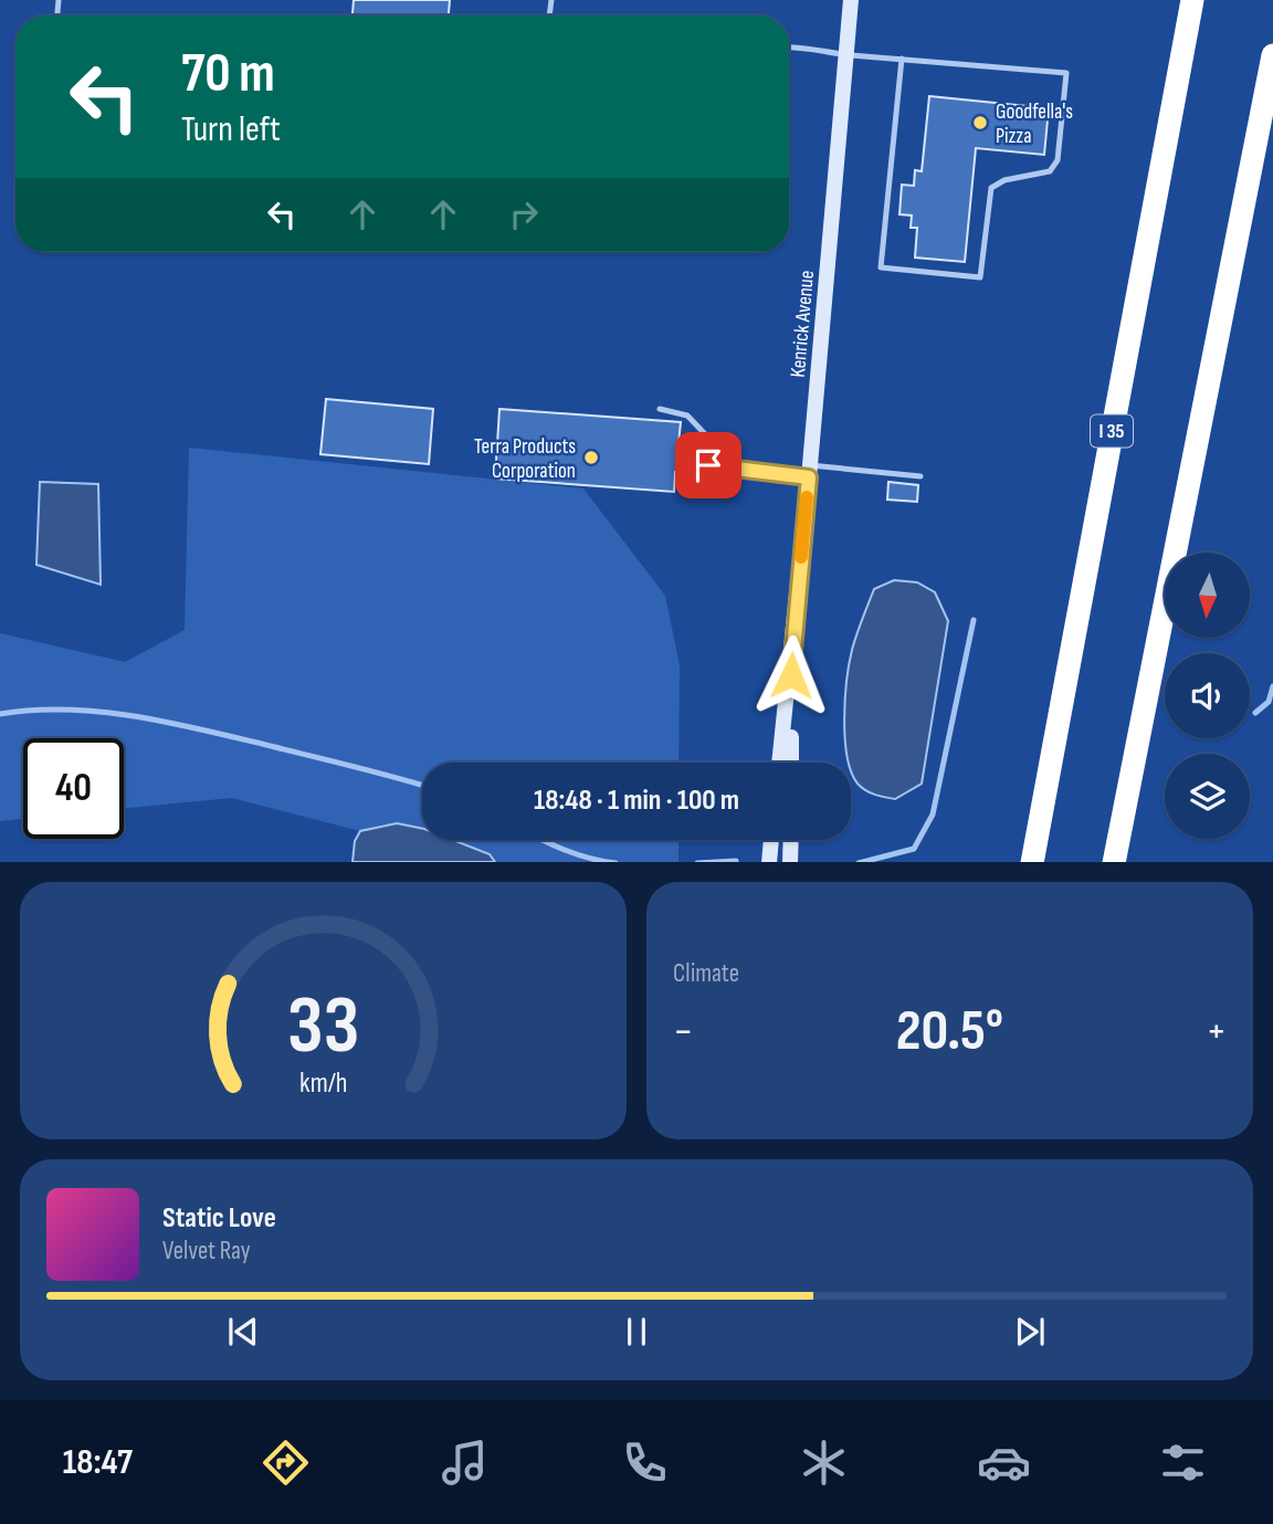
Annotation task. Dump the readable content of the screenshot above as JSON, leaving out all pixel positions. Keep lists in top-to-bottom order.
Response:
{
  "streets": {
    "highway": ["I 35"],
    "street": ["Kenrick Avenue"]
  },
  "places": ["Goodfella's Pizza", "Terra Products Corporation"],
  "north": "bottom",
  "page": {
    "turn": ["70 m", "Turn left"],
    "limit": "40",
    "trip": "18:48 · 1 min · 100 m",
    "tile": "Climate",
    "heat": ["−", "20.5°", "+"],
    "song": ["Static Love", "Velvet Ray"],
    "tabs": "18:47",
    "gauge": ["33", "km/h"]
  }
}
